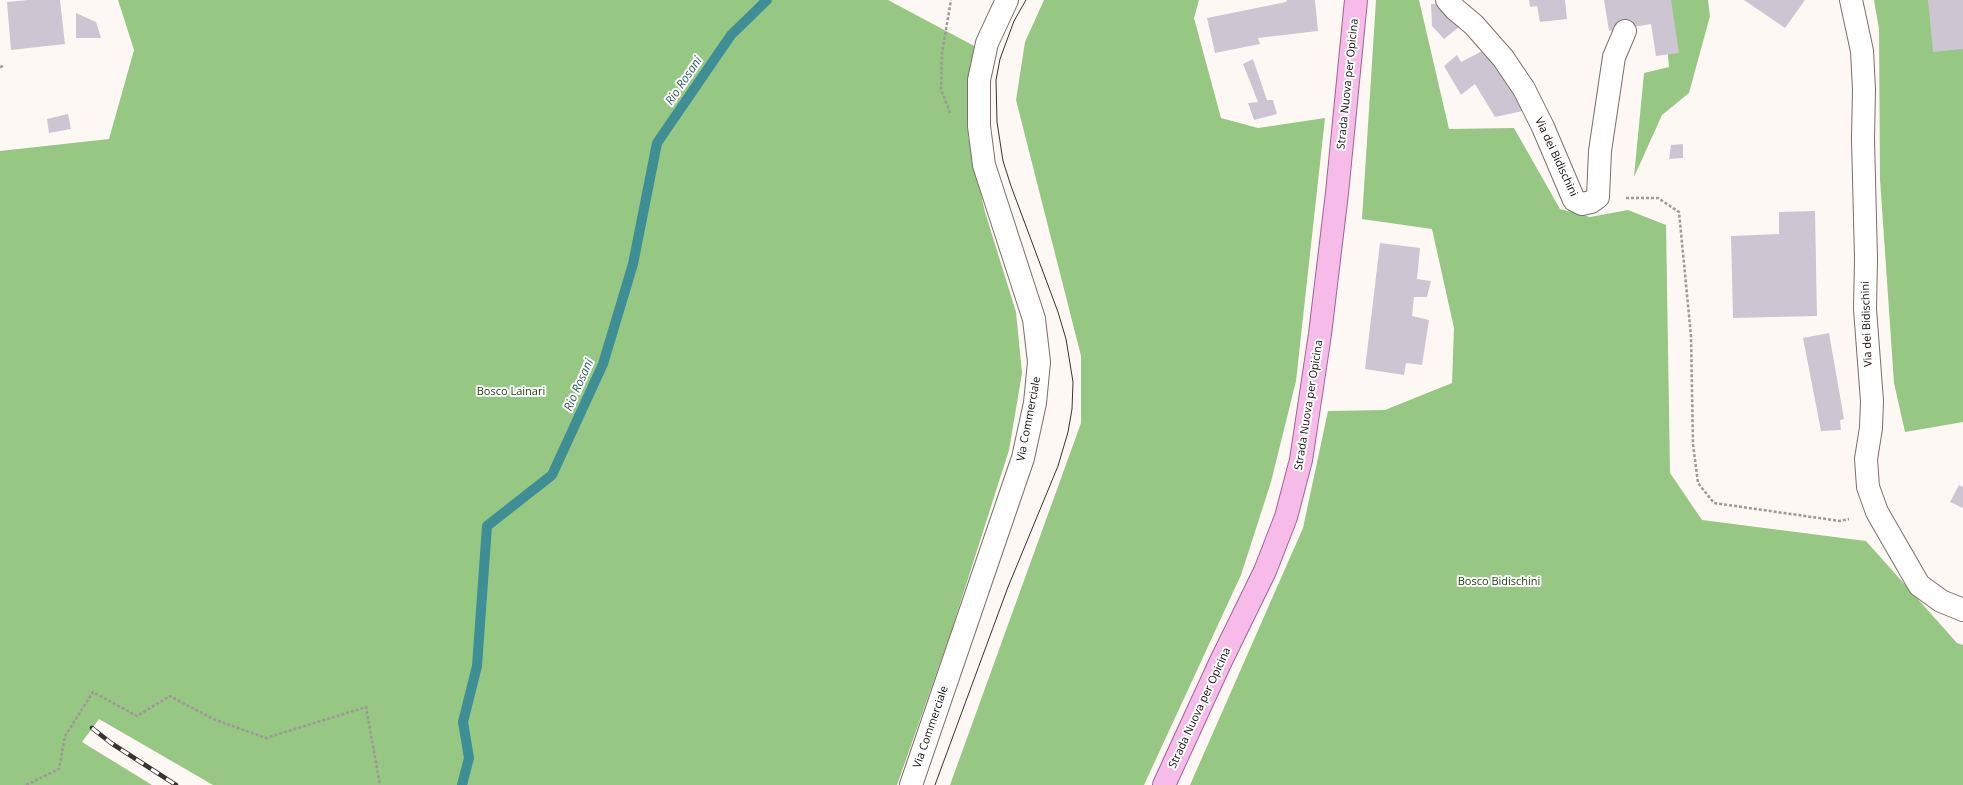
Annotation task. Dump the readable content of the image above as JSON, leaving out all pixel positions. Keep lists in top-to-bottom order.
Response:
{
  "streets": {
    "main road": ["Strada Nuova per Opicina"],
    "street": ["Via dei Bidischini", "Via Commerciale"]
  },
  "water": ["Rio Rosani"],
  "parks": ["Bosco Lainari", "Bosco Bidischini"]
}
